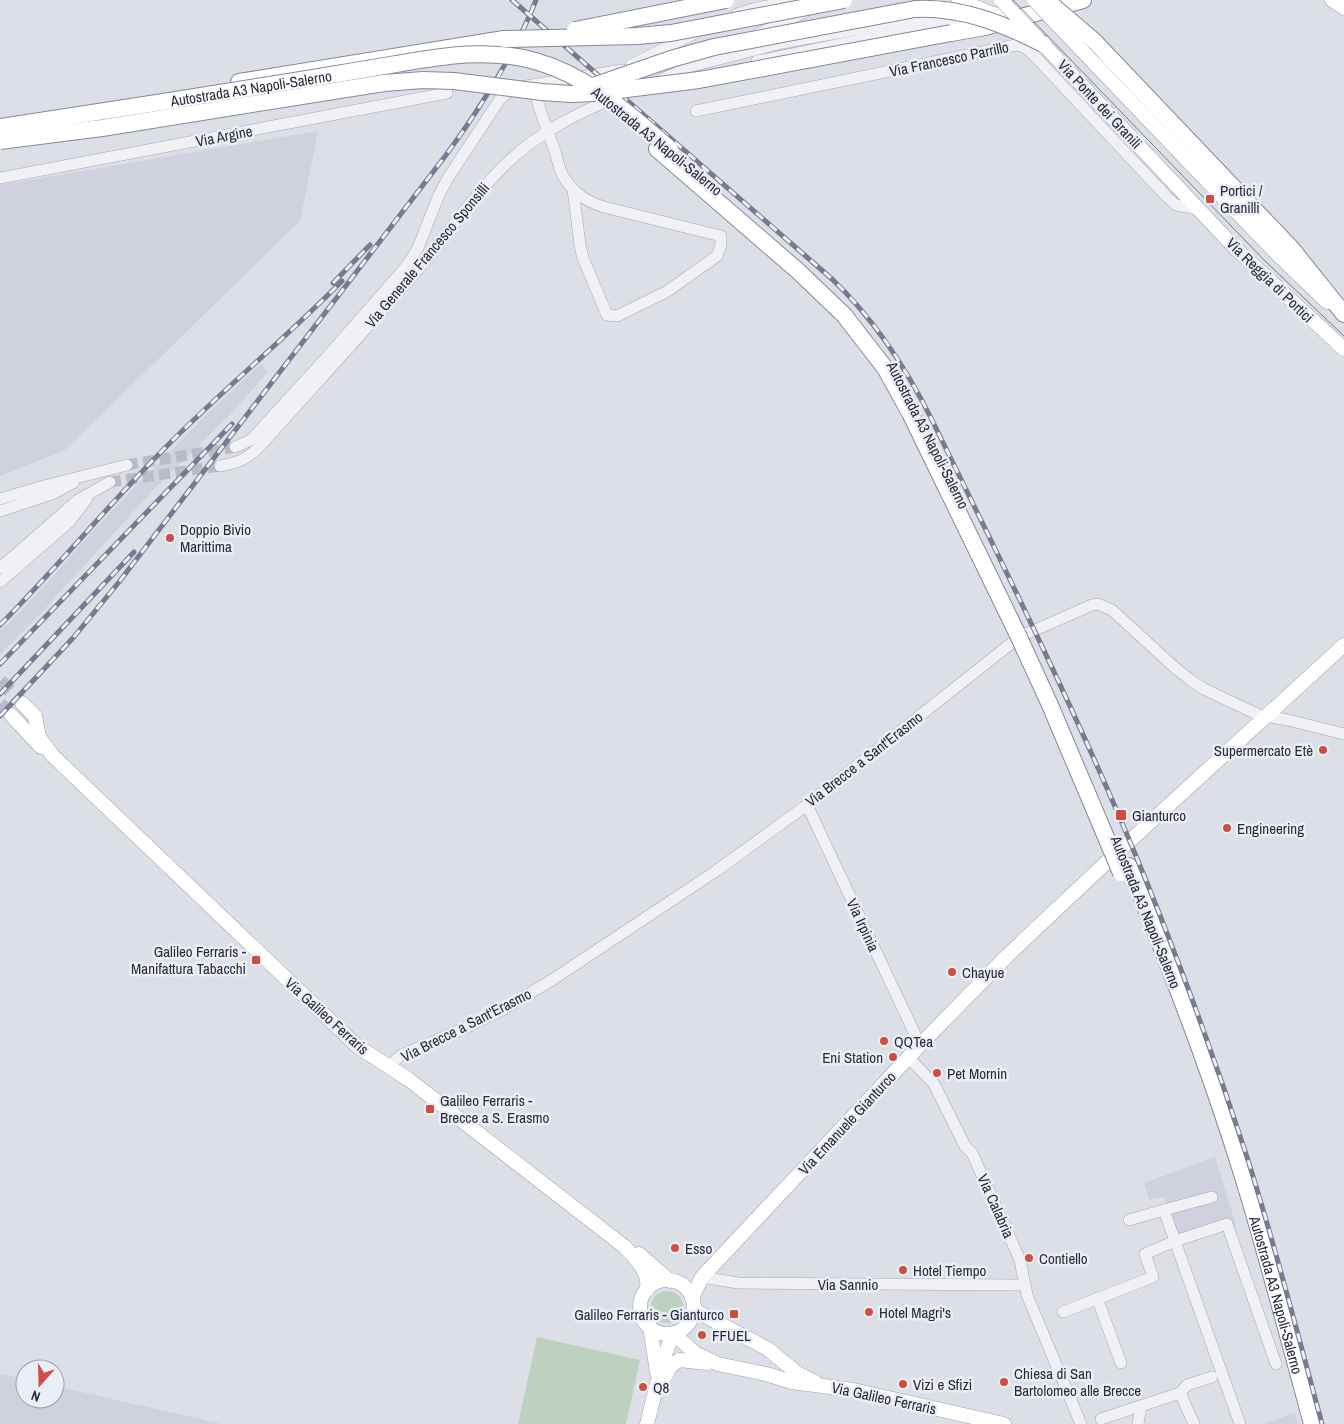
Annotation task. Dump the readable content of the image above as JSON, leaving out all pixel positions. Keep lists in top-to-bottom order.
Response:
{
  "streets": {
    "highway": ["Autostrada A3 Napoli-Salerno"],
    "main road": [
      "Via Ponte dei Granili",
      "Via Reggia di Portici",
      "Via Galileo Ferraris",
      "Via Emanuele Gianturco"
    ],
    "street": [
      "Via Francesco Parrillo",
      "Via Argine",
      "Via Generale Francesco Sponsilli",
      "Via Brecce a Sant'Erasmo",
      "Via Irpinia",
      "Via Calabria",
      "Via Sannio"
    ]
  },
  "crossings": [
    ["Via Francesco Parrillo", "Via Ponte dei Granili"],
    ["Via Francesco Parrillo", "Via Reggia di Portici"],
    ["Via Ponte dei Granili", "Via Reggia di Portici"],
    ["Via Brecce a Sant'Erasmo", "Via Irpinia"],
    ["Via Brecce a Sant'Erasmo", "Via Galileo Ferraris"],
    ["Via Brecce a Sant'Erasmo", "Via Emanuele Gianturco"],
    ["Via Irpinia", "Via Emanuele Gianturco"],
    ["Via Galileo Ferraris", "Via Emanuele Gianturco"],
    ["Via Emanuele Gianturco", "Via Calabria"],
    ["Via Emanuele Gianturco", "Via Sannio"],
    ["Via Calabria", "Via Sannio"]
  ],
  "places": {
    "transit": [
      "Portici / Granilli",
      "Gianturco",
      "Galileo Ferraris - Manifattura Tabacchi",
      "Galileo Ferraris - Brecce a S. Erasmo",
      "Galileo Ferraris - Gianturco"
    ],
    "other": [
      "Doppio Bivio Marittima",
      "Supermercato Etè",
      "Engineering",
      "Chayue",
      "QQTea",
      "Eni Station",
      "Pet Mornin",
      "Esso",
      "Contiello",
      "Hotel Tiempo",
      "Hotel Magri's",
      "FFUEL",
      "Chiesa di San Bartolomeo alle Brecce",
      "Vizi e Sfizi",
      "Q8"
    ]
  },
  "north": "bottom"
}
